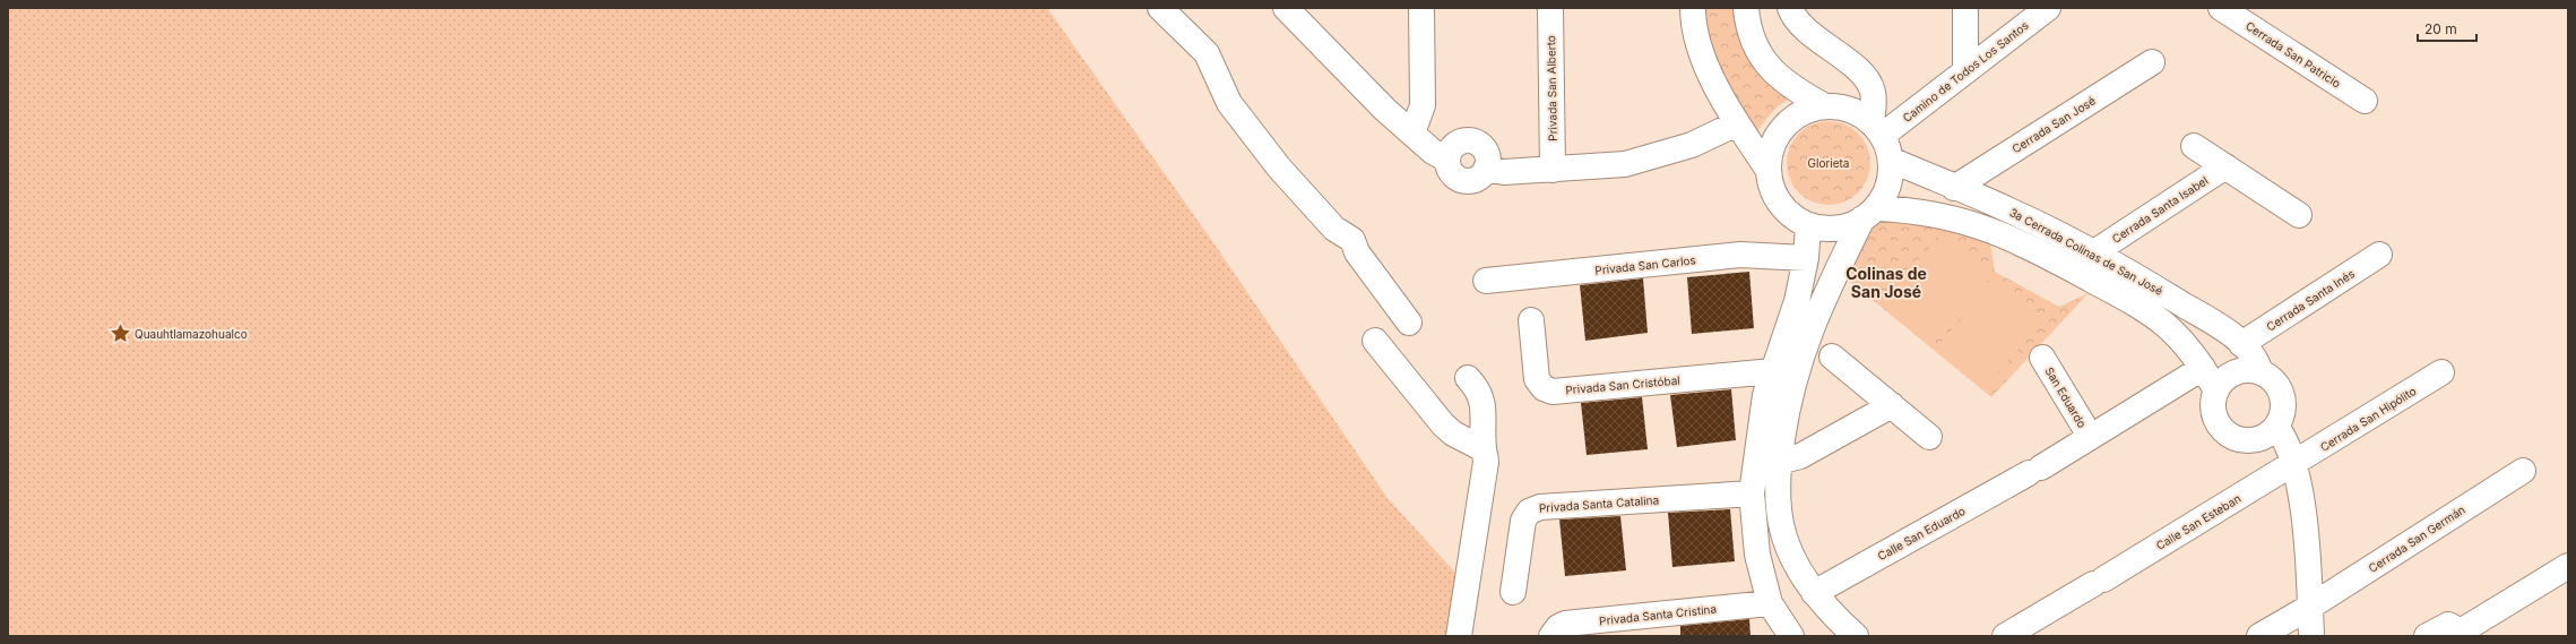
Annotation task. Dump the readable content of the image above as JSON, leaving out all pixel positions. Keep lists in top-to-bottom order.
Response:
{
  "streets": {
    "street": [
      "Cerrada San Patricio",
      "Camino de Todos Los Santos",
      "Privada San Alberto",
      "Cerrada San José",
      "Cerrada Santa Isabel",
      "3a Cerrada Colinas de San José",
      "Privada San Carlos",
      "Cerrada Santa Inés",
      "Privada San Cristóbal",
      "San Eduardo",
      "Cerrada San Hipólito",
      "Privada Santa Catalina",
      "Calle San Esteban",
      "Calle San Eduardo",
      "Cerrada San Germán",
      "Privada Santa Cristina"
    ]
  },
  "crossings": [
    ["Camino de Todos Los Santos", "3a Cerrada Colinas de San José"],
    ["Cerrada San José", "3a Cerrada Colinas de San José"],
    ["Cerrada Santa Isabel", "3a Cerrada Colinas de San José"],
    ["3a Cerrada Colinas de San José", "Cerrada Santa Inés"],
    ["3a Cerrada Colinas de San José", "Calle San Eduardo"],
    ["San Eduardo", "Calle San Eduardo"],
    ["Cerrada San Hipólito", "Calle San Esteban"]
  ],
  "districts": ["Colinas de San José"],
  "parks": ["Glorieta"],
  "places": {
    "place": ["Quauhtlamazohualco"]
  },
  "scale_bar": "20 m"
}
